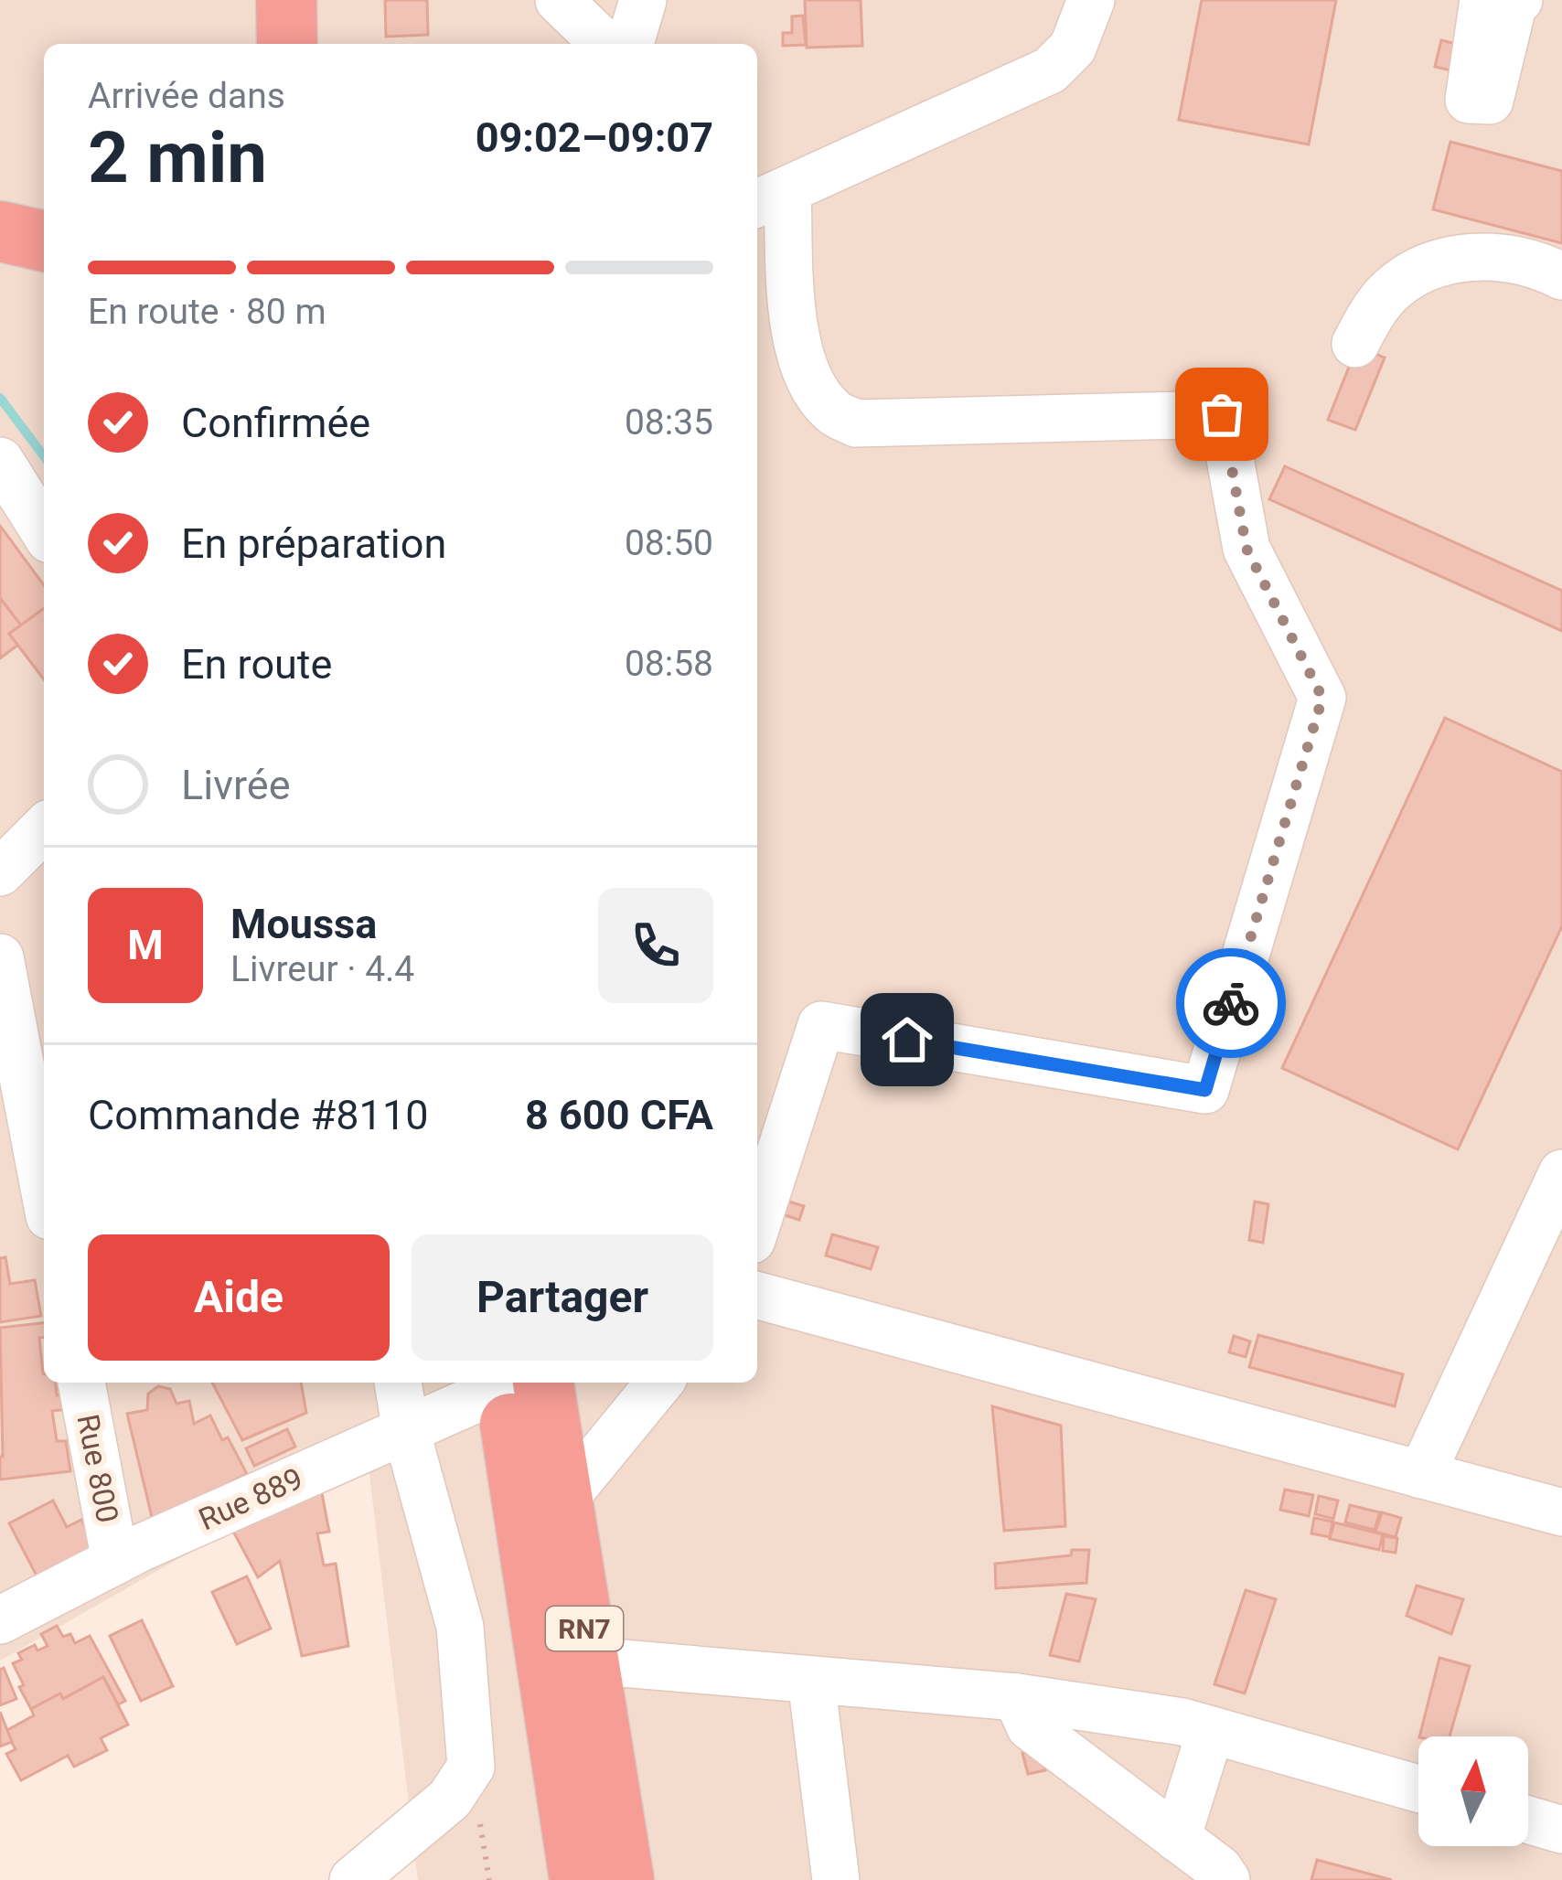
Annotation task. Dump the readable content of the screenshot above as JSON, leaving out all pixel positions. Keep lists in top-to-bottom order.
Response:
{
  "streets": {
    "highway": ["RN7"],
    "street": ["Rue 800", "Rue 889"]
  },
  "crossings": [
    ["Rue 800", "Rue 889"]
  ],
  "north": "top",
  "page": {
    "heading": ["2 min", "Arrivée dans", "09:02–09:07"],
    "panel": [
      "Moussa",
      "Livreur · 4.4",
      "Commande #8110",
      "8 600 CFA"
    ],
    "bar": "En route · 80 m",
    "list": [
      ["Confirmée", "08:35"],
      ["En préparation", "08:50"],
      ["En route", "08:58"],
      "Livrée"
    ],
    "round": "M",
    "buttons": ["Aide", "Partager"]
  }
}
